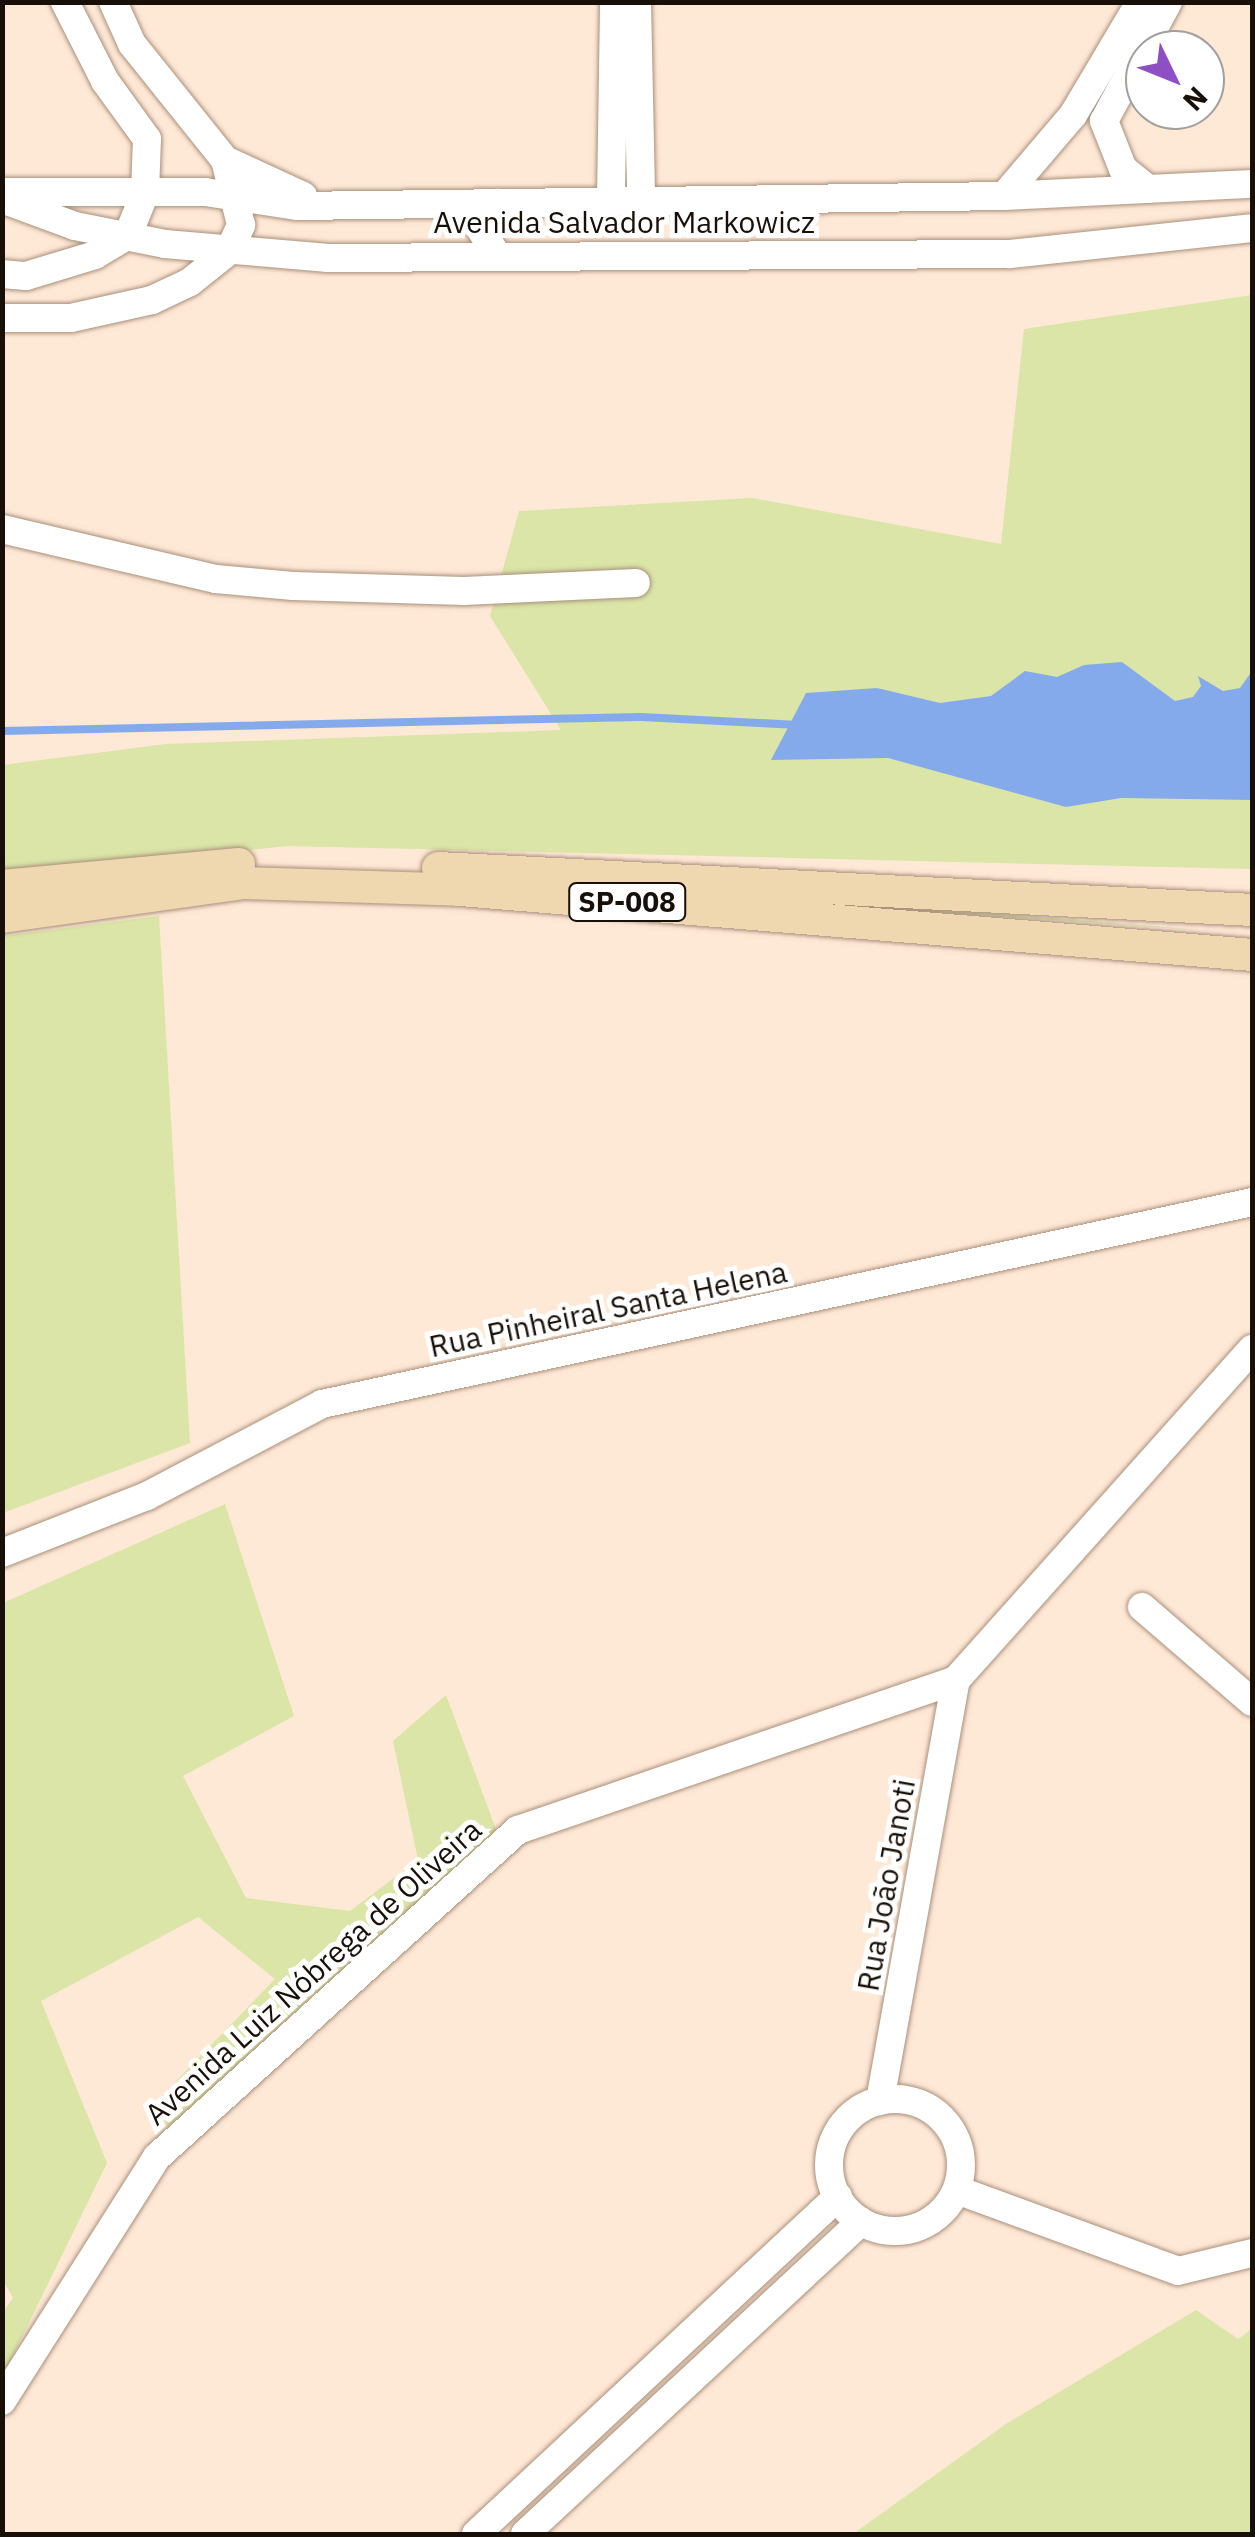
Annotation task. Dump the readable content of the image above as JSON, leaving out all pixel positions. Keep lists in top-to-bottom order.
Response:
{
  "streets": {
    "main road": ["SP-008"],
    "street": [
      "Avenida Salvador Markowicz",
      "Rua Pinheiral Santa Helena",
      "Rua João Janoti",
      "Avenida Luiz Nóbrega de Oliveira"
    ]
  },
  "crossings": [
    ["Rua João Janoti", "Avenida Luiz Nóbrega de Oliveira"]
  ],
  "north": "bottom right"
}
